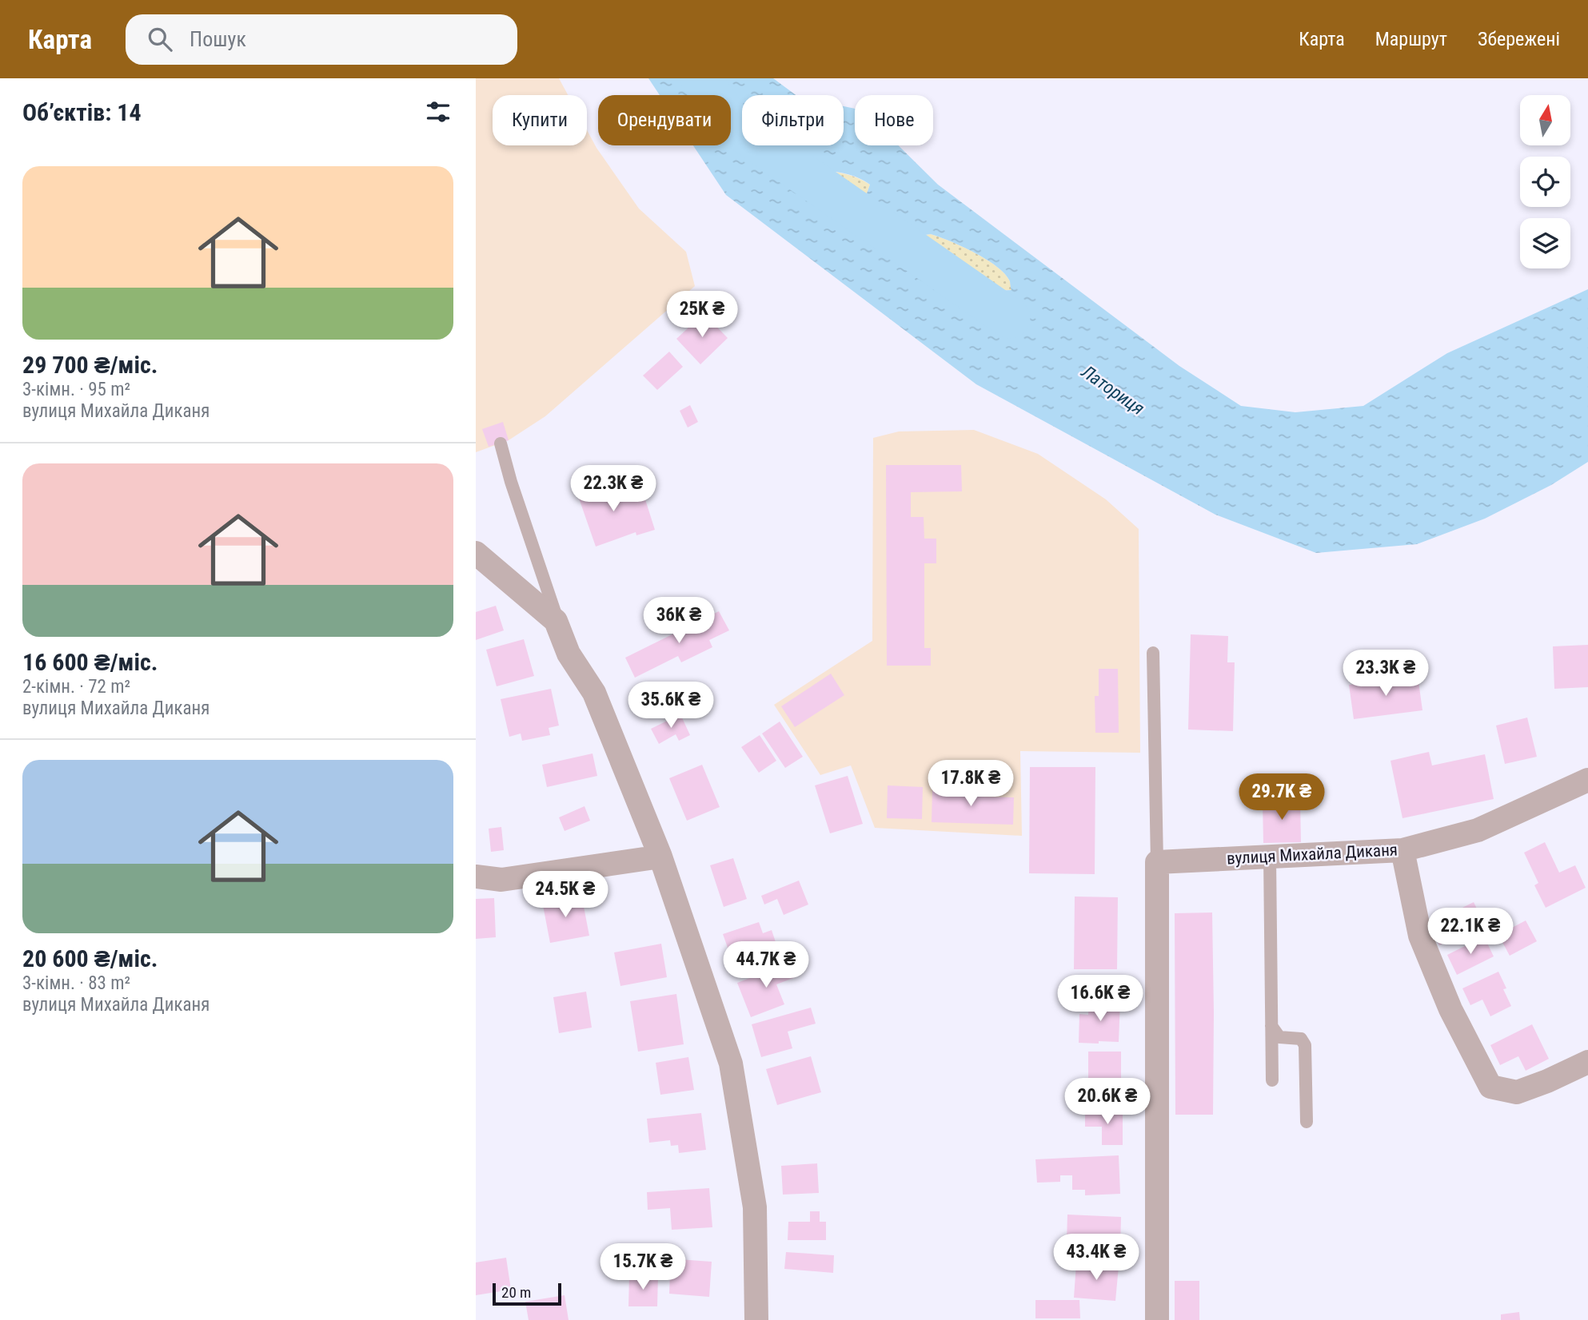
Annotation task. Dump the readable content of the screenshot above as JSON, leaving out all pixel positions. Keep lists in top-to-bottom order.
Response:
{
  "streets": {
    "street": ["вулиця Михайла Диканя"]
  },
  "water": ["Латориця"],
  "scale_bar": "20 m",
  "north": "top",
  "page": {
    "header": "Карта",
    "search": "Пошук",
    "nav": ["Карта", "Маршрут", "Збережені"],
    "heading": "Об’єктів: 14",
    "chip": [
      "Купити",
      "Орендувати",
      "Фільтри",
      "Нове"
    ],
    "list": [
      {
        "name": "29 700 ₴/міс.",
        "note": "3-кімн. · 95 m² · вулиця Михайла Диканя"
      },
      {
        "name": "16 600 ₴/міс.",
        "note": "2-кімн. · 72 m² · вулиця Михайла Диканя"
      },
      {
        "name": "20 600 ₴/міс.",
        "note": "3-кімн. · 83 m² · вулиця Михайла Диканя"
      }
    ],
    "price": [
      "25K ₴",
      "22.3K ₴",
      "36K ₴",
      "23.3K ₴",
      "35.6K ₴",
      "17.8K ₴",
      "29.7K ₴",
      "24.5K ₴",
      "22.1K ₴",
      "44.7K ₴",
      "16.6K ₴",
      "20.6K ₴",
      "43.4K ₴",
      "15.7K ₴"
    ],
    "scale": "20 m"
  }
}
